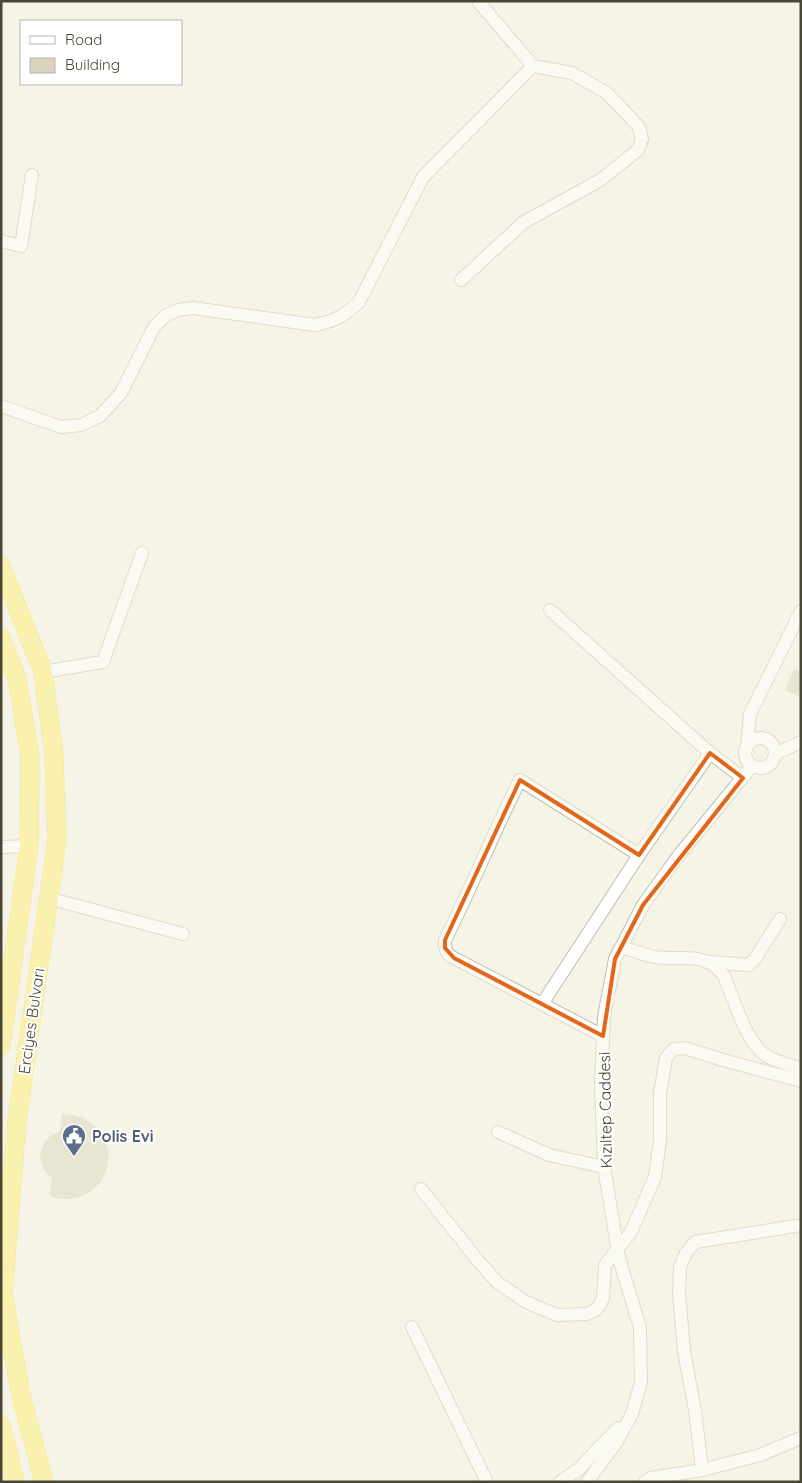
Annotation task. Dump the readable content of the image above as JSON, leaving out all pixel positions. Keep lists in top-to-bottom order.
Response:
{
  "streets": {
    "highway": ["Erciyes Bulvarı"],
    "street": ["Kızıltep Caddesi"]
  },
  "places": {
    "public building": ["Polis Evi"]
  },
  "legend": ["Road", "Building"]
}
